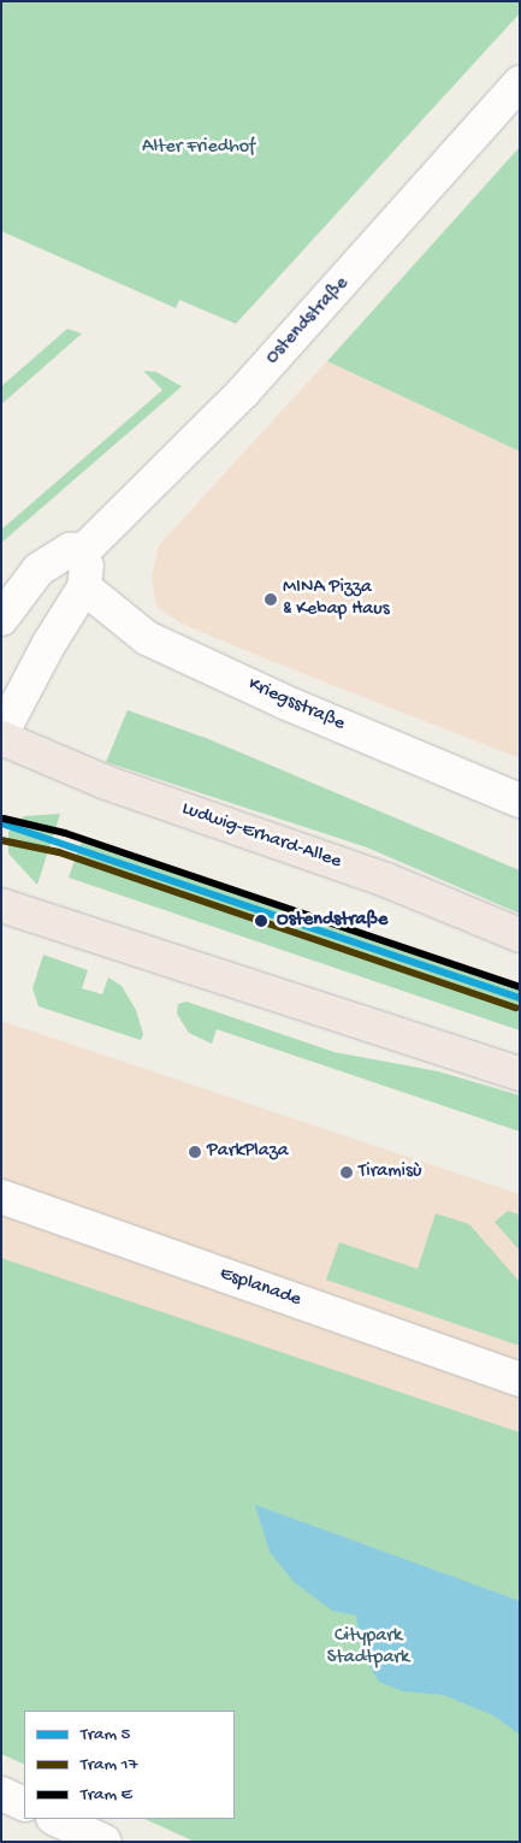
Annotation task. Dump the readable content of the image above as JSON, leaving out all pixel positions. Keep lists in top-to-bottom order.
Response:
{
  "streets": {
    "main road": ["Ludwig-Erhard-Allee"],
    "street": ["Ostendstraße", "Kriegsstraße", "Esplanade"]
  },
  "parks": ["Alter Friedhof", "Citypark Stadtpark"],
  "places": [
    "MINA Pizza & Kebap Haus",
    "Ostendstraße",
    "ParkPlaza",
    "Tiramisù"
  ],
  "lines": ["tram line E", "tram line 5", "tram line 17"],
  "legend": ["Tram 5", "Tram 17", "Tram E"]
}
